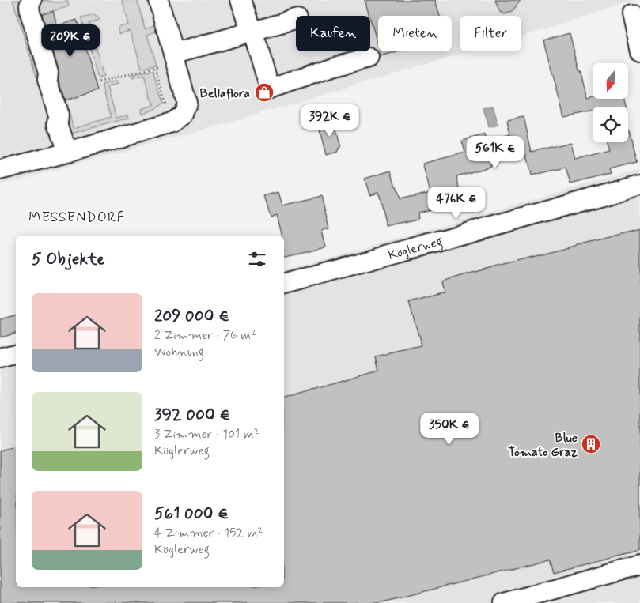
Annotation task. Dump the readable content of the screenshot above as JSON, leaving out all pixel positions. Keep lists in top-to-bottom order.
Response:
{
  "streets": {
    "street": ["Köglerweg"]
  },
  "districts": ["MESSENDORF"],
  "places": {
    "shop": ["Bellaflora"],
    "building": ["Blue Tomato Graz"]
  },
  "north": "bottom",
  "page": {
    "chip": ["Kaufen", "Mieten", "Filter"],
    "price": [
      "209K €",
      "392K €",
      "561K €",
      "476K €",
      "350K €"
    ],
    "heading": "5 Objekte",
    "list": [
      {
        "name": "209 000 €",
        "note": "2 Zimmer · 76 m² · Wohnung"
      },
      {
        "name": "392 000 €",
        "note": "3 Zimmer · 101 m² · Köglerweg"
      },
      {
        "name": "561 000 €",
        "note": "4 Zimmer · 152 m² · Köglerweg"
      }
    ]
  }
}
